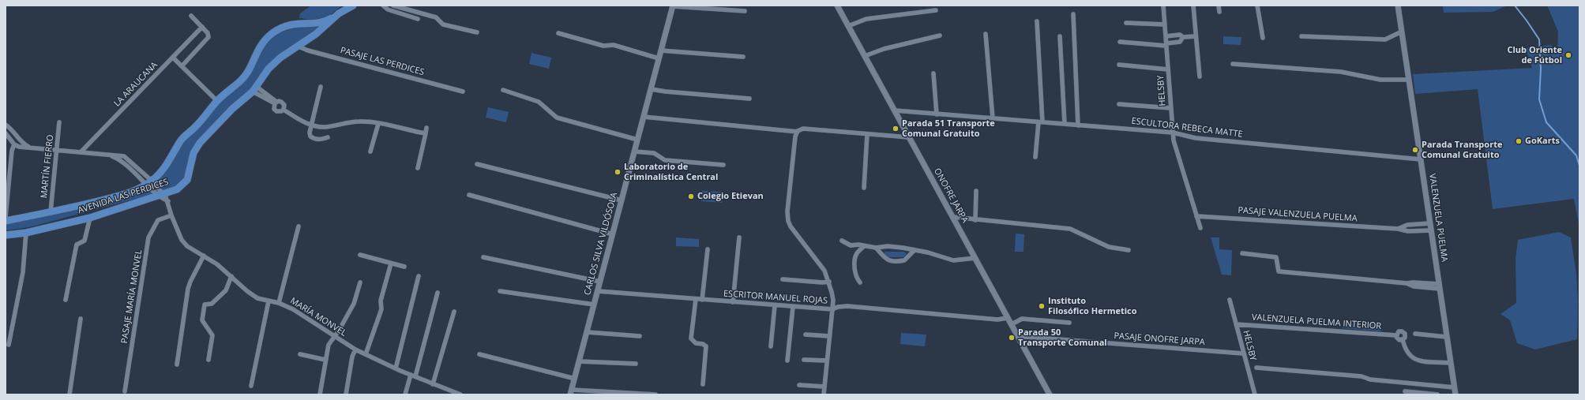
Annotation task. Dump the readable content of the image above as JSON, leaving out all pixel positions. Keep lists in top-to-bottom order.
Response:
{
  "streets": {
    "main road": ["AVENIDA LAS PERDICES"],
    "street": [
      "PASAJE LAS PERDICES",
      "LA ARAUCANA",
      "HELSBY",
      "ESCULTORA REBECA MATTE",
      "MARTÍN FIERRO",
      "ONOFRE JARPA",
      "PASAJE VALENZUELA PUELMA",
      "VALENZUELA PUELMA",
      "CARLOS SILVA VILDÓSOLA",
      "PASAJE MARÍA MONVEL",
      "ESCRITOR MANUEL ROJAS",
      "MARÍA MONVEL",
      "VALENZUELA PUELMA INTERIOR",
      "PASAJE ONOFRE JARPA"
    ]
  },
  "crossings": [
    ["PASAJE LAS PERDICES", "AVENIDA LAS PERDICES"],
    ["LA ARAUCANA", "MARÍA MONVEL"],
    ["HELSBY", "ESCULTORA REBECA MATTE"],
    ["HELSBY", "PASAJE VALENZUELA PUELMA"],
    ["HELSBY", "VALENZUELA PUELMA INTERIOR"],
    ["HELSBY", "PASAJE ONOFRE JARPA"],
    ["ESCULTORA REBECA MATTE", "ONOFRE JARPA"],
    ["ESCULTORA REBECA MATTE", "VALENZUELA PUELMA"],
    ["MARTÍN FIERRO", "MARÍA MONVEL"],
    ["ONOFRE JARPA", "ESCRITOR MANUEL ROJAS"],
    ["ONOFRE JARPA", "PASAJE ONOFRE JARPA"],
    ["AVENIDA LAS PERDICES", "MARÍA MONVEL"],
    ["PASAJE VALENZUELA PUELMA", "VALENZUELA PUELMA"],
    ["VALENZUELA PUELMA", "VALENZUELA PUELMA INTERIOR"],
    ["CARLOS SILVA VILDÓSOLA", "ESCRITOR MANUEL ROJAS"],
    ["PASAJE MARÍA MONVEL", "MARÍA MONVEL"]
  ],
  "places": [
    "Club Oriente de Fútbol",
    "Parada 51 Transporte Comunal Gratuito",
    "GoKarts",
    "Parada Transporte Comunal Gratuito",
    "Laboratorio de Criminalística Central",
    "Colegio Etievan",
    "Instituto Filosófico Hermetico",
    "Parada 50 Transporte Comunal"
  ]
}
